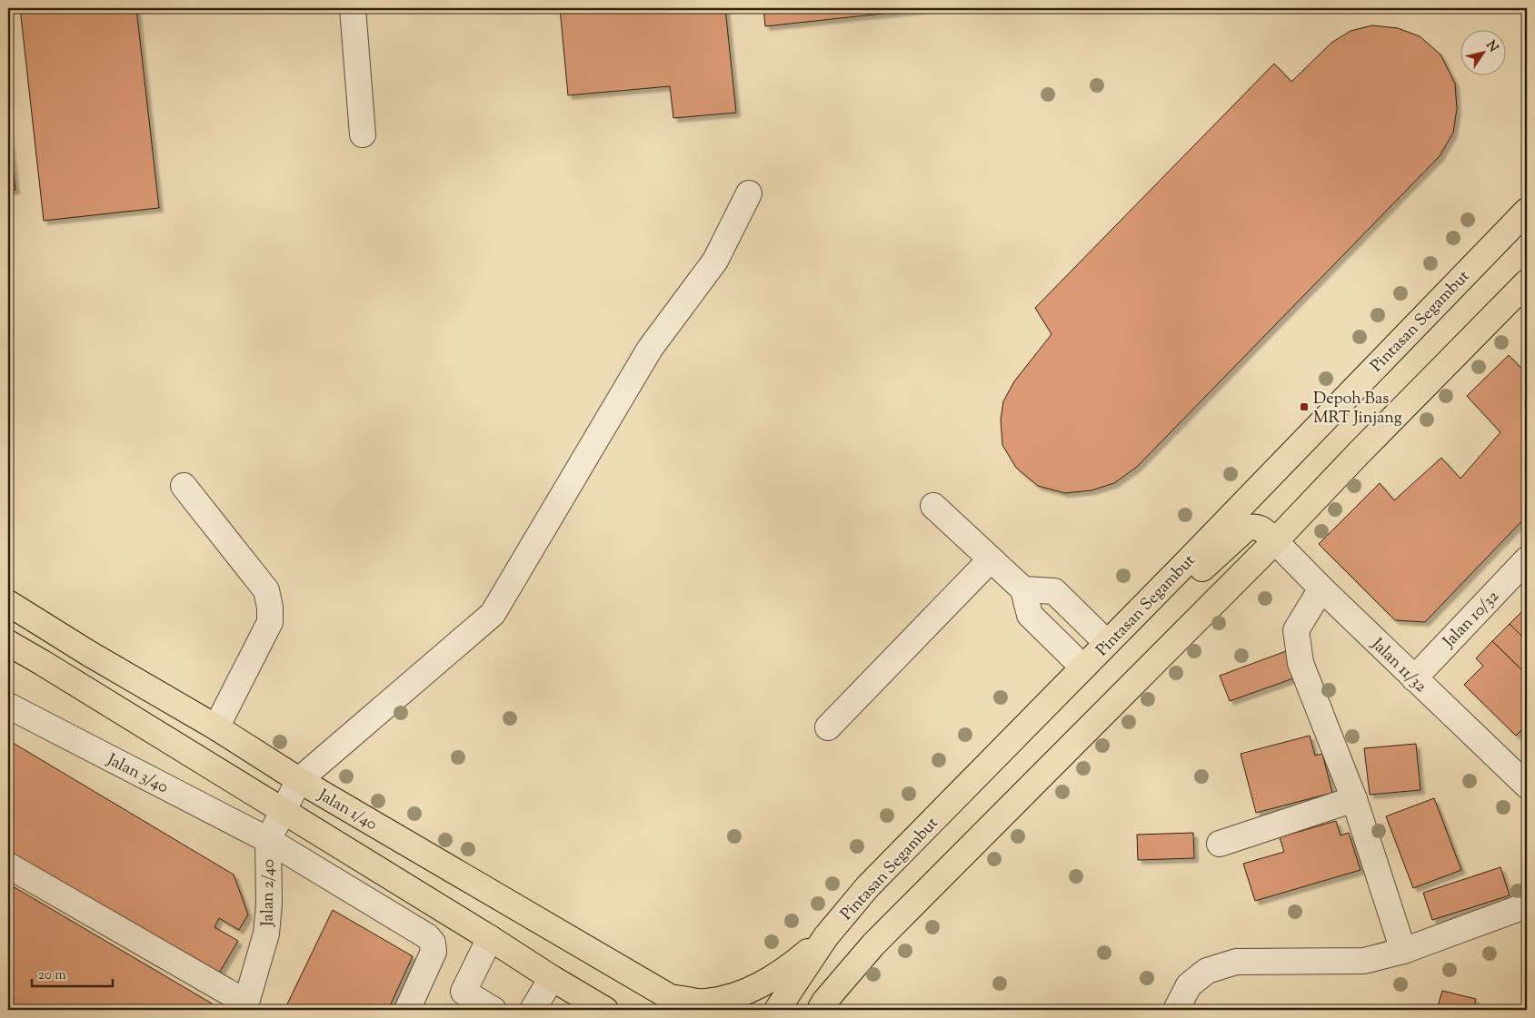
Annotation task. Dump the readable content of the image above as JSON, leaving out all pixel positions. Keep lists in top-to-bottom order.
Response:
{
  "streets": {
    "main road": ["Pintasan Segambut", "Jalan 1/40"],
    "street": [
      "Jalan 10/32",
      "Jalan 11/32",
      "Jalan 3/40",
      "Jalan 2/40"
    ]
  },
  "crossings": [
    ["Jalan 10/32", "Jalan 11/32"],
    ["Jalan 3/40", "Jalan 2/40"],
    ["Jalan 1/40", "Jalan 2/40"]
  ],
  "places": {
    "transit": ["Depoh Bas MRT Jinjang"]
  },
  "scale_bar": "20 m",
  "north": "top right"
}
